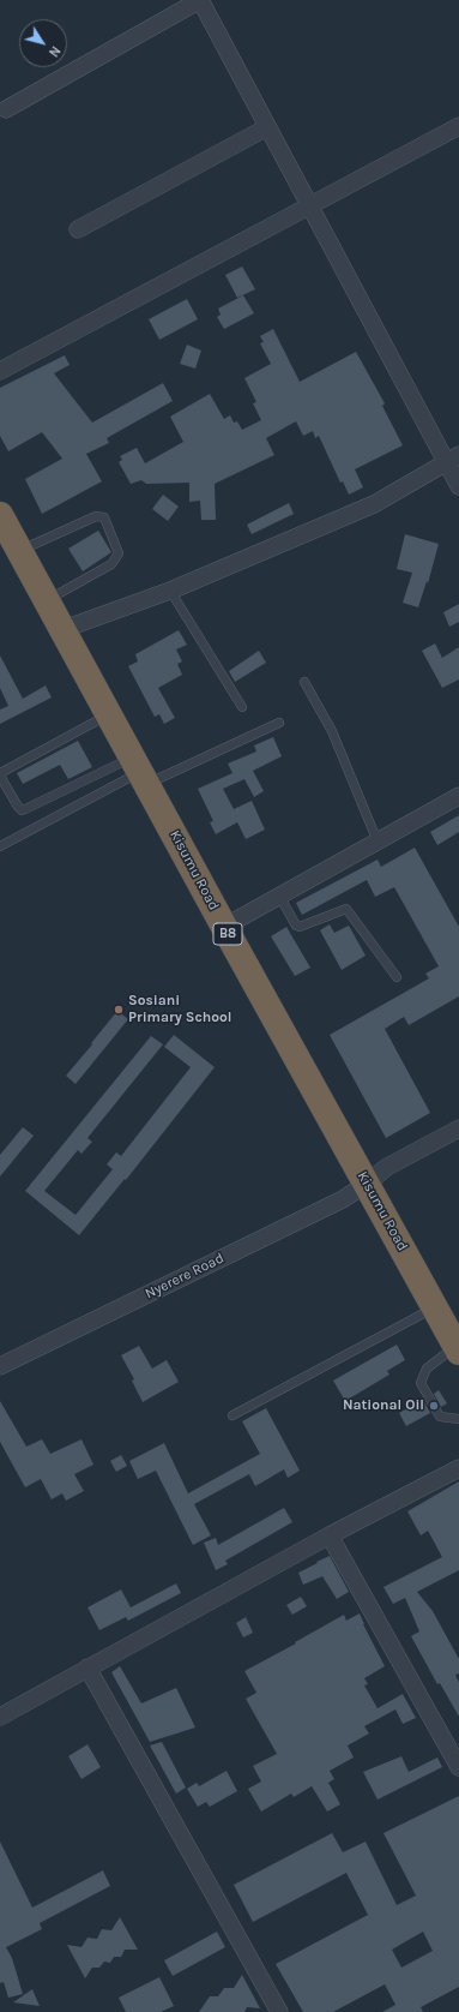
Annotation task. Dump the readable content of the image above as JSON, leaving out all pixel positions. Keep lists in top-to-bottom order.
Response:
{
  "streets": {
    "highway": ["Kisumu Road", "B8"],
    "street": ["Nyerere Road"]
  },
  "crossings": [
    ["Kisumu Road", "Nyerere Road"]
  ],
  "places": ["Sosiani Primary School", "National Oil"],
  "north": "bottom right"
}
